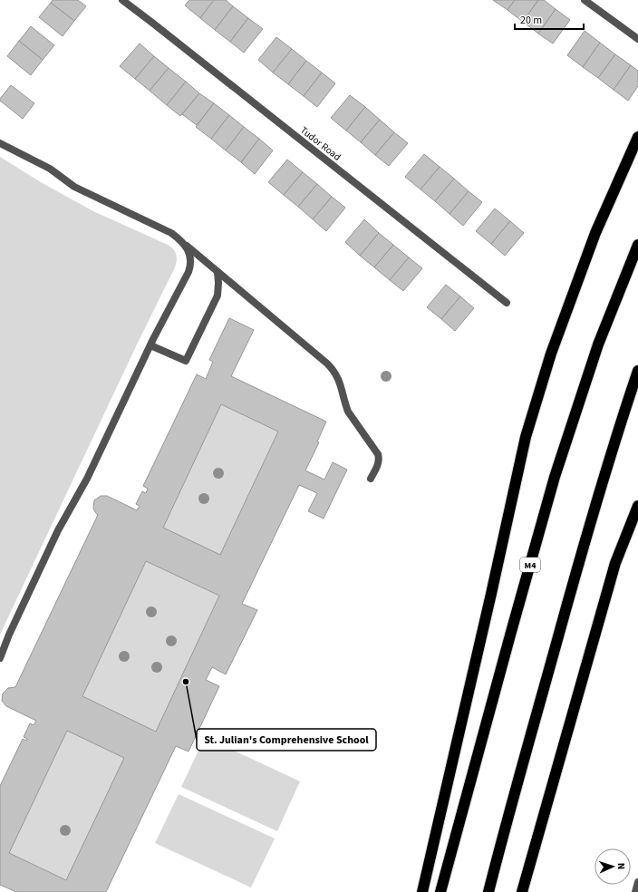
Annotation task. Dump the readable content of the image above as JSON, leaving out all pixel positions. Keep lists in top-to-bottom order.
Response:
{
  "streets": {
    "highway": ["M4"],
    "street": ["Tudor Road"]
  },
  "places": ["St. Julian's Comprehensive School"],
  "scale_bar": "20 m",
  "north": "right"
}
